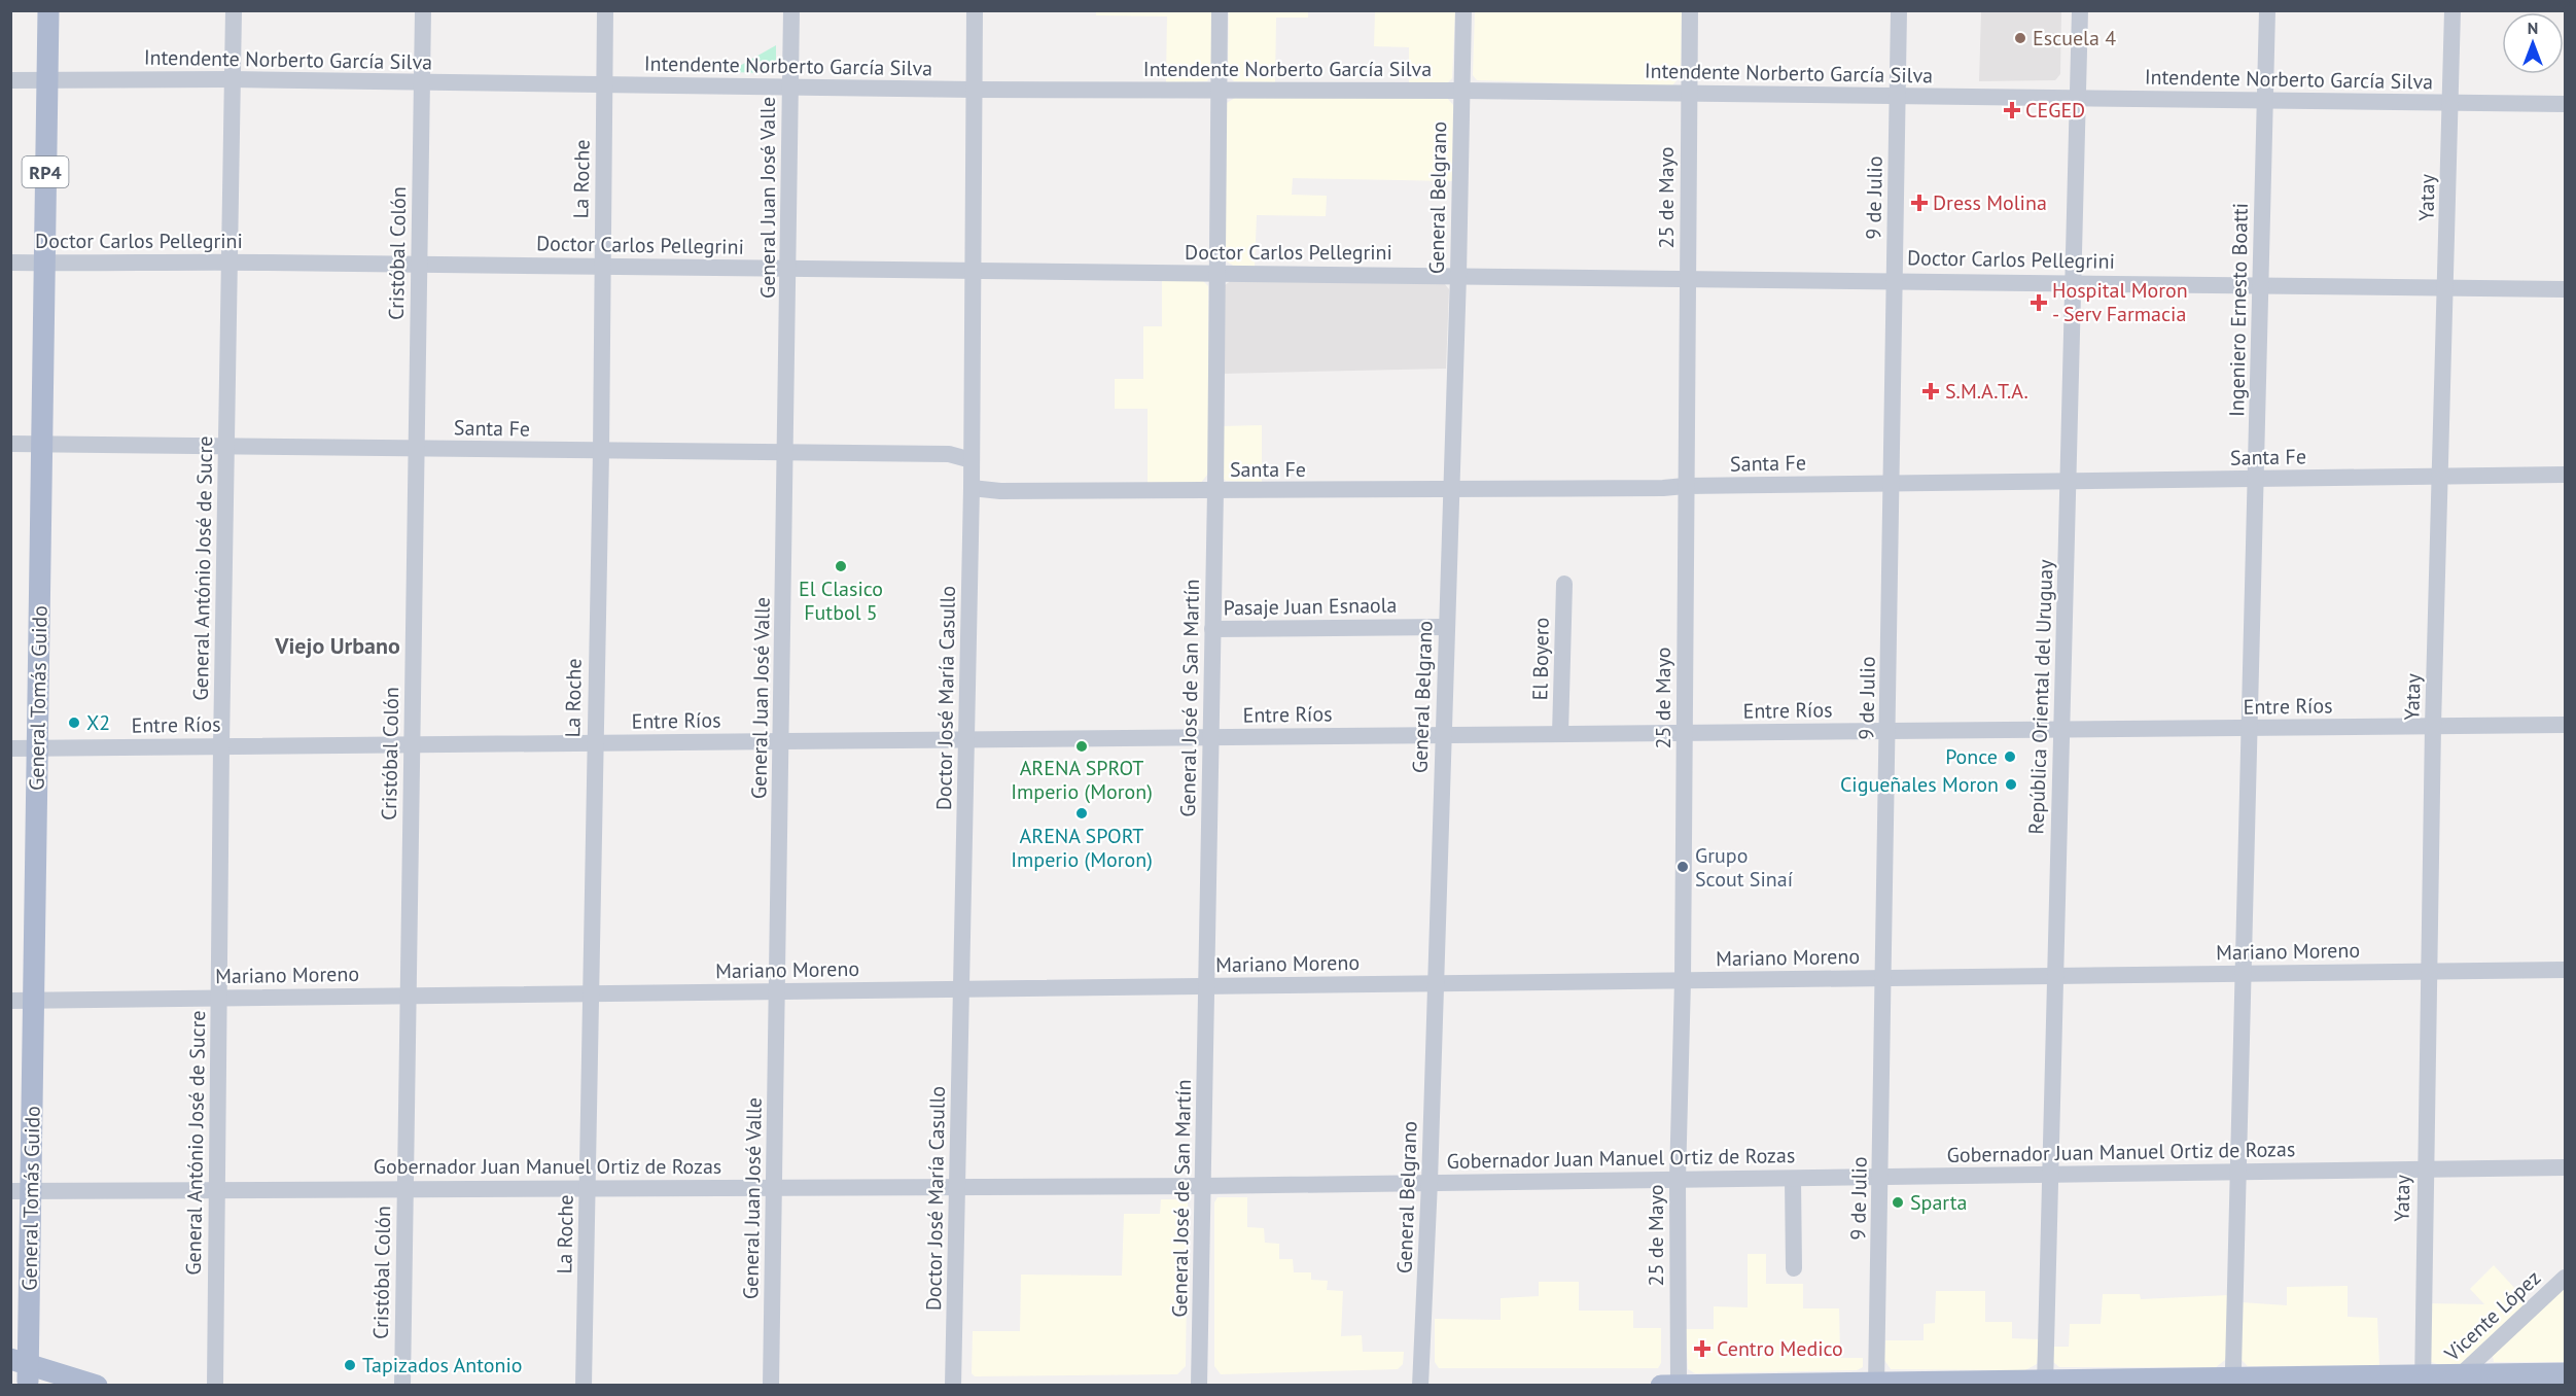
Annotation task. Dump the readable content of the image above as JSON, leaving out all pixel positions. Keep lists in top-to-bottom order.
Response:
{
  "streets": {
    "main road": ["RP4", "General Tomás Guido"],
    "street": [
      "Intendente Norberto García Silva",
      "La Roche",
      "General Juan José Valle",
      "General Belgrano",
      "25 de Mayo",
      "9 de Julio",
      "Yatay",
      "Doctor Carlos Pellegrini",
      "Cristóbal Colón",
      "Ingeniero Ernesto Boatti",
      "Santa Fe",
      "General António José de Sucre",
      "Pasaje Juan Esnaola",
      "El Boyero",
      "República Oriental del Uruguay",
      "Doctor José María Casullo",
      "General José de San Martín",
      "Entre Ríos",
      "Mariano Moreno",
      "Gobernador Juan Manuel Ortiz de Rozas",
      "Vicente López"
    ]
  },
  "crossings": [
    ["Intendente Norberto García Silva", "La Roche"],
    ["Intendente Norberto García Silva", "General Juan José Valle"],
    ["Intendente Norberto García Silva", "General Belgrano"],
    ["Intendente Norberto García Silva", "25 de Mayo"],
    ["Intendente Norberto García Silva", "9 de Julio"],
    ["Intendente Norberto García Silva", "Yatay"],
    ["Intendente Norberto García Silva", "Cristóbal Colón"],
    ["Intendente Norberto García Silva", "Ingeniero Ernesto Boatti"],
    ["Intendente Norberto García Silva", "General António José de Sucre"],
    ["Intendente Norberto García Silva", "República Oriental del Uruguay"],
    ["Intendente Norberto García Silva", "General Tomás Guido"],
    ["Intendente Norberto García Silva", "Doctor José María Casullo"],
    ["Intendente Norberto García Silva", "General José de San Martín"],
    ["RP4", "General Tomás Guido"],
    ["La Roche", "Doctor Carlos Pellegrini"],
    ["La Roche", "Santa Fe"],
    ["La Roche", "Entre Ríos"],
    ["La Roche", "Mariano Moreno"],
    ["La Roche", "Gobernador Juan Manuel Ortiz de Rozas"],
    ["General Juan José Valle", "Doctor Carlos Pellegrini"],
    ["General Juan José Valle", "Santa Fe"],
    ["General Juan José Valle", "Entre Ríos"],
    ["General Juan José Valle", "Mariano Moreno"],
    ["General Juan José Valle", "Gobernador Juan Manuel Ortiz de Rozas"],
    ["General Belgrano", "Doctor Carlos Pellegrini"],
    ["General Belgrano", "Santa Fe"],
    ["General Belgrano", "Pasaje Juan Esnaola"],
    ["General Belgrano", "Entre Ríos"],
    ["General Belgrano", "Mariano Moreno"],
    ["General Belgrano", "Gobernador Juan Manuel Ortiz de Rozas"],
    ["25 de Mayo", "Doctor Carlos Pellegrini"],
    ["25 de Mayo", "Santa Fe"],
    ["25 de Mayo", "Entre Ríos"],
    ["25 de Mayo", "Mariano Moreno"],
    ["25 de Mayo", "Gobernador Juan Manuel Ortiz de Rozas"],
    ["9 de Julio", "Doctor Carlos Pellegrini"],
    ["9 de Julio", "Santa Fe"],
    ["9 de Julio", "Entre Ríos"],
    ["9 de Julio", "Mariano Moreno"],
    ["9 de Julio", "Gobernador Juan Manuel Ortiz de Rozas"],
    ["Yatay", "Doctor Carlos Pellegrini"],
    ["Yatay", "Santa Fe"],
    ["Yatay", "Entre Ríos"],
    ["Yatay", "Mariano Moreno"],
    ["Yatay", "Gobernador Juan Manuel Ortiz de Rozas"],
    ["Doctor Carlos Pellegrini", "Cristóbal Colón"],
    ["Doctor Carlos Pellegrini", "Ingeniero Ernesto Boatti"],
    ["Doctor Carlos Pellegrini", "General António José de Sucre"],
    ["Doctor Carlos Pellegrini", "República Oriental del Uruguay"],
    ["Doctor Carlos Pellegrini", "General Tomás Guido"],
    ["Doctor Carlos Pellegrini", "Doctor José María Casullo"],
    ["Doctor Carlos Pellegrini", "General José de San Martín"],
    ["Cristóbal Colón", "Santa Fe"],
    ["Cristóbal Colón", "Entre Ríos"],
    ["Cristóbal Colón", "Mariano Moreno"],
    ["Cristóbal Colón", "Gobernador Juan Manuel Ortiz de Rozas"],
    ["Ingeniero Ernesto Boatti", "Santa Fe"],
    ["Ingeniero Ernesto Boatti", "Entre Ríos"],
    ["Ingeniero Ernesto Boatti", "Mariano Moreno"],
    ["Ingeniero Ernesto Boatti", "Gobernador Juan Manuel Ortiz de Rozas"],
    ["Santa Fe", "General António José de Sucre"],
    ["Santa Fe", "República Oriental del Uruguay"],
    ["Santa Fe", "General Tomás Guido"],
    ["Santa Fe", "Doctor José María Casullo"],
    ["Santa Fe", "General José de San Martín"],
    ["General António José de Sucre", "Entre Ríos"],
    ["General António José de Sucre", "Mariano Moreno"],
    ["General António José de Sucre", "Gobernador Juan Manuel Ortiz de Rozas"],
    ["Pasaje Juan Esnaola", "General José de San Martín"],
    ["El Boyero", "Entre Ríos"],
    ["República Oriental del Uruguay", "Entre Ríos"],
    ["República Oriental del Uruguay", "Mariano Moreno"],
    ["República Oriental del Uruguay", "Gobernador Juan Manuel Ortiz de Rozas"],
    ["General Tomás Guido", "Entre Ríos"],
    ["General Tomás Guido", "Mariano Moreno"],
    ["General Tomás Guido", "Gobernador Juan Manuel Ortiz de Rozas"],
    ["Doctor José María Casullo", "Entre Ríos"],
    ["Doctor José María Casullo", "Mariano Moreno"],
    ["Doctor José María Casullo", "Gobernador Juan Manuel Ortiz de Rozas"],
    ["General José de San Martín", "Entre Ríos"],
    ["General José de San Martín", "Mariano Moreno"],
    ["General José de San Martín", "Gobernador Juan Manuel Ortiz de Rozas"]
  ],
  "districts": ["Viejo Urbano"],
  "places": {
    "other": [
      "Escuela 4",
      "El Clasico Futbol 5",
      "X2",
      "ARENA SPROT Imperio (Moron)",
      "Ponce",
      "Cigueñales Moron",
      "ARENA SPORT Imperio (Moron)",
      "Grupo Scout Sinaí",
      "Sparta",
      "Tapizados Antonio"
    ],
    "health": [
      "CEGED",
      "Dress Molina",
      "Hospital Moron - Serv Farmacia",
      "S.M.A.T.A.",
      "Centro Medico"
    ]
  },
  "north": "top"
}
